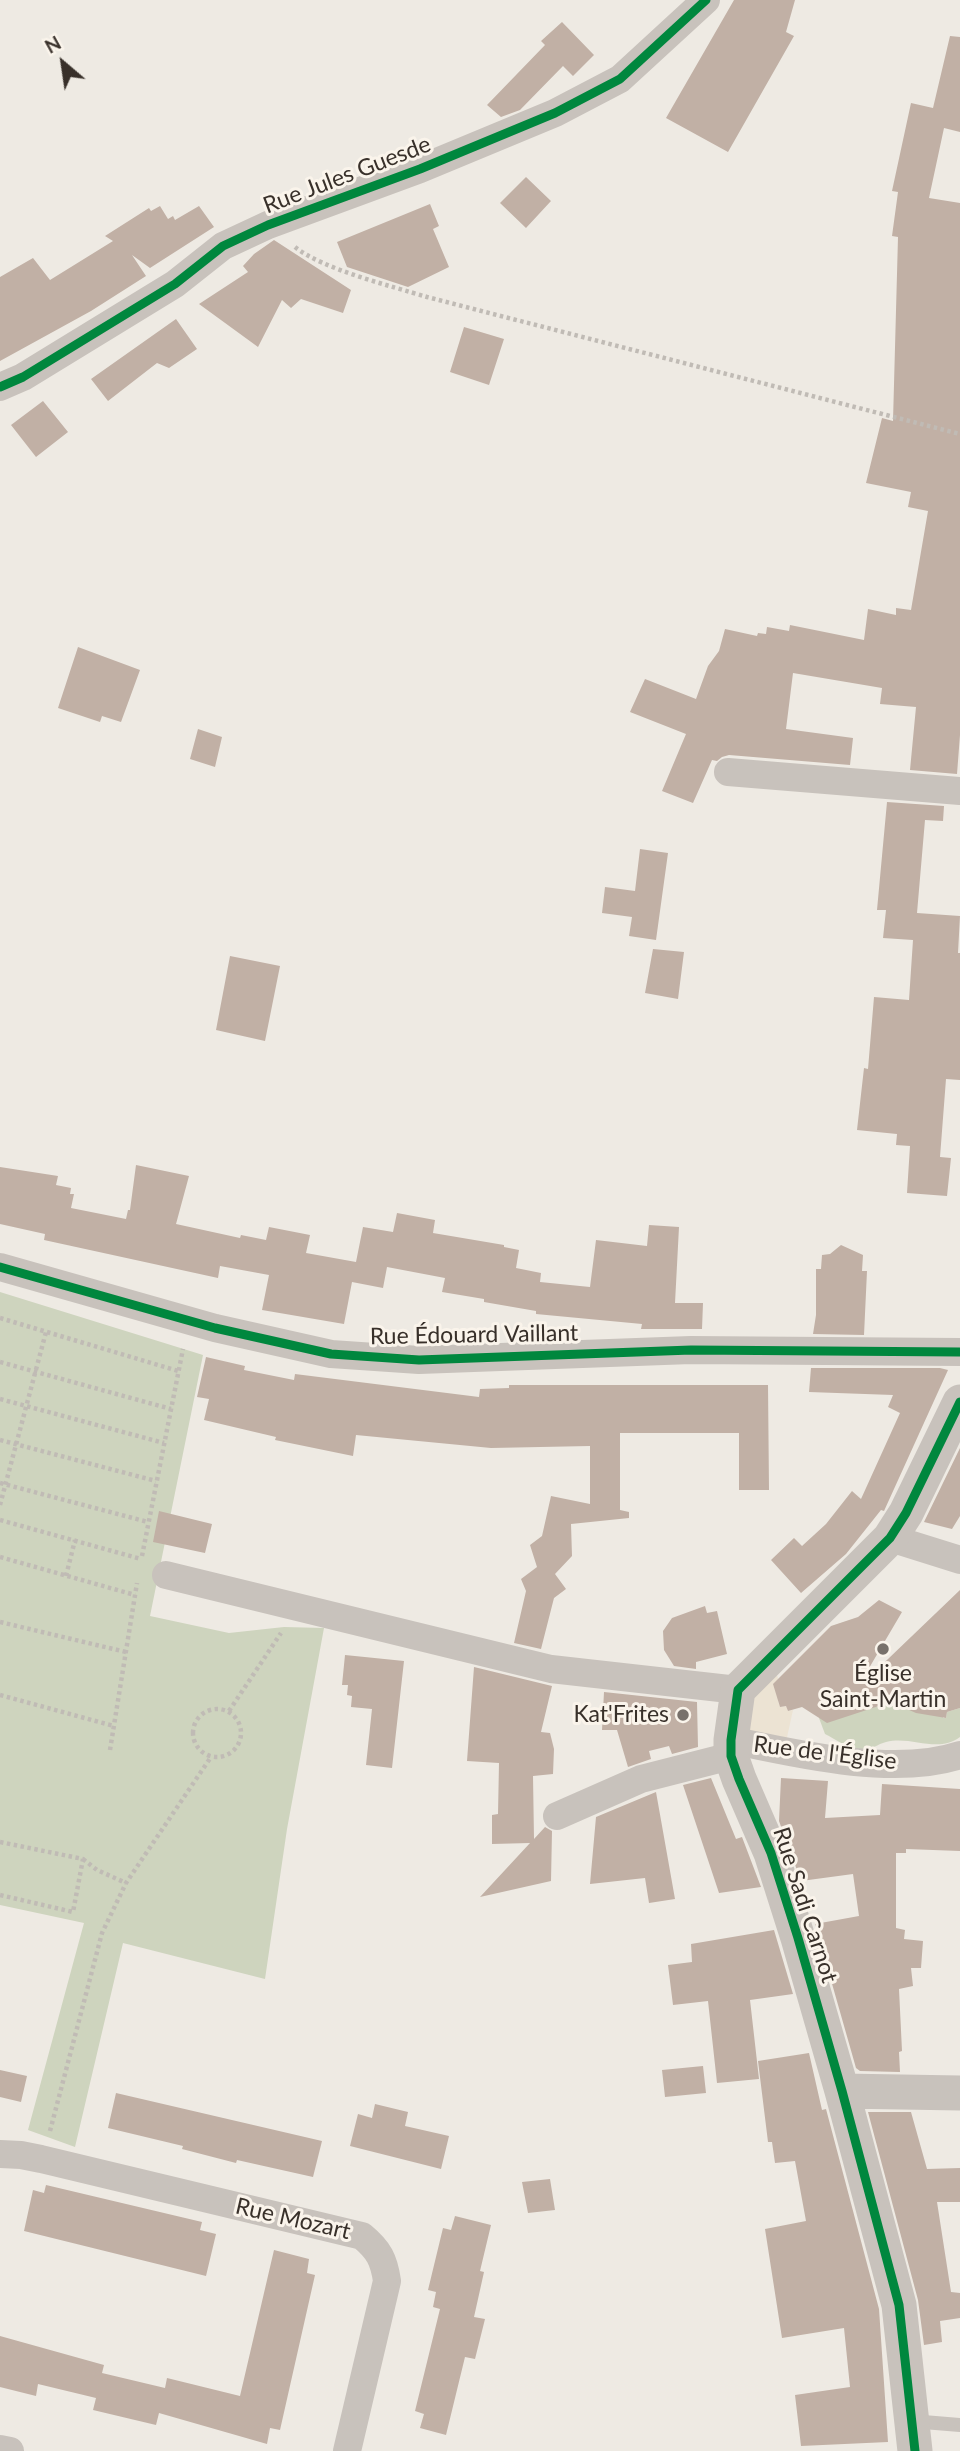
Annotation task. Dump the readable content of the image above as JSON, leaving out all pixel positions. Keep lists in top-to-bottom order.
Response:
{
  "streets": {
    "street": [
      "Rue Jules Guesde",
      "Rue Édouard Vaillant",
      "Rue de l'Église",
      "Rue Sadi Carnot",
      "Rue Mozart"
    ]
  },
  "crossings": [
    ["Rue de l'Église", "Rue Sadi Carnot"]
  ],
  "places": ["Église Saint-Martin", "Kat'Frites"],
  "north": "top left"
}
